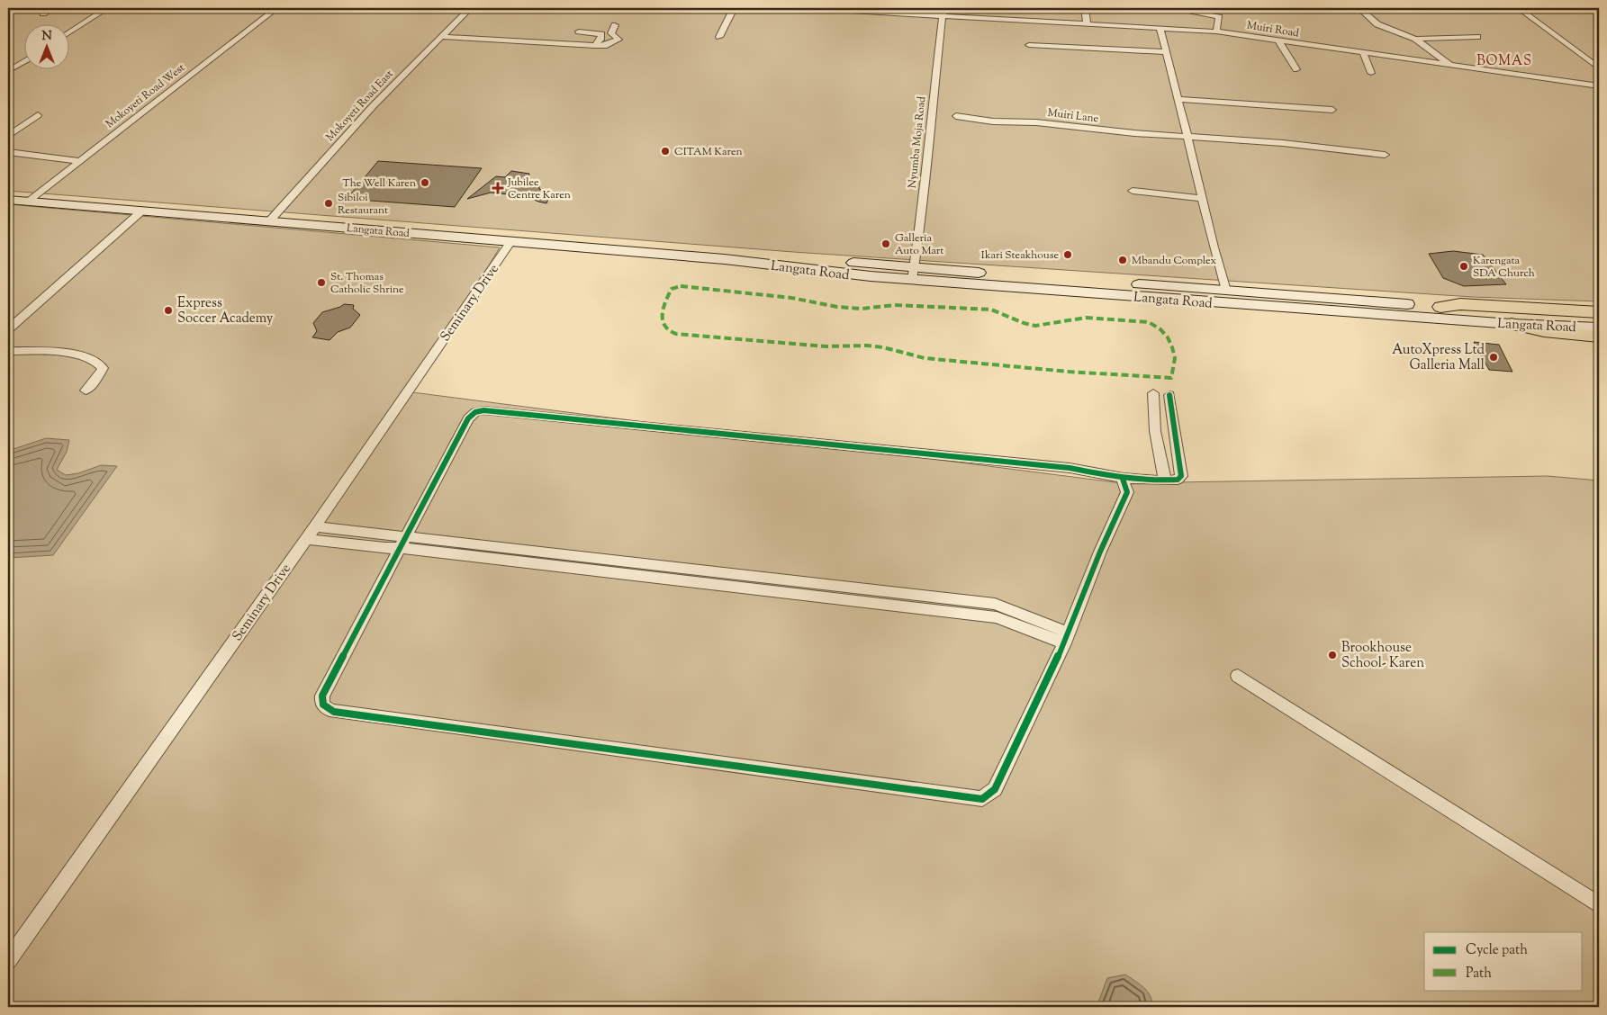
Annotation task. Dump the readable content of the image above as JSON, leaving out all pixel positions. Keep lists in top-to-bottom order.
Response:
{
  "streets": {
    "main road": ["Langata Road"],
    "street": [
      "Muiri Road",
      "Mokoyeti Road West",
      "Mokoyeti Road East",
      "Muiri Lane",
      "Nyumba Moja Road",
      "Seminary Drive"
    ]
  },
  "crossings": [
    ["Muiri Road", "Nyumba Moja Road"],
    ["Mokoyeti Road West", "Langata Road"],
    ["Mokoyeti Road East", "Langata Road"],
    ["Nyumba Moja Road", "Langata Road"],
    ["Langata Road", "Seminary Drive"]
  ],
  "districts": ["BOMAS"],
  "places": {
    "other": [
      "CITAM Karen",
      "The Well Karen",
      "Sibiloi Restaurant",
      "Galleria Auto Mart",
      "Ikari Steakhouse",
      "Mbandu Complex",
      "Karengata SDA Church",
      "St. Thomas Catholic Shrine",
      "Express Soccer Academy",
      "AutoXpress Ltd Galleria Mall",
      "Brookhouse School- Karen"
    ],
    "health": ["Jubilee Centre Karen"]
  },
  "legend": ["Cycle path", "Path"],
  "north": "top"
}
